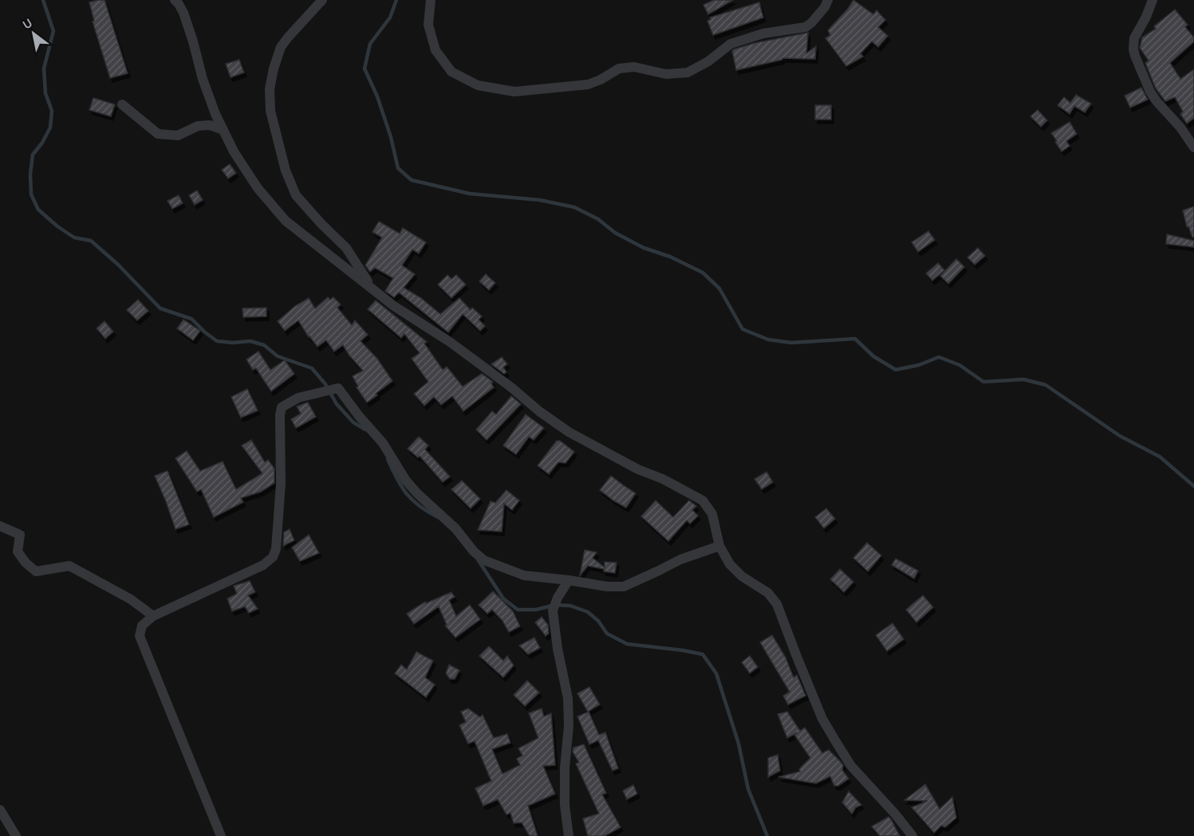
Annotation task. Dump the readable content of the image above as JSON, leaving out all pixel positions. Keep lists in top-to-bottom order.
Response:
{
  "north": "top left"
}
